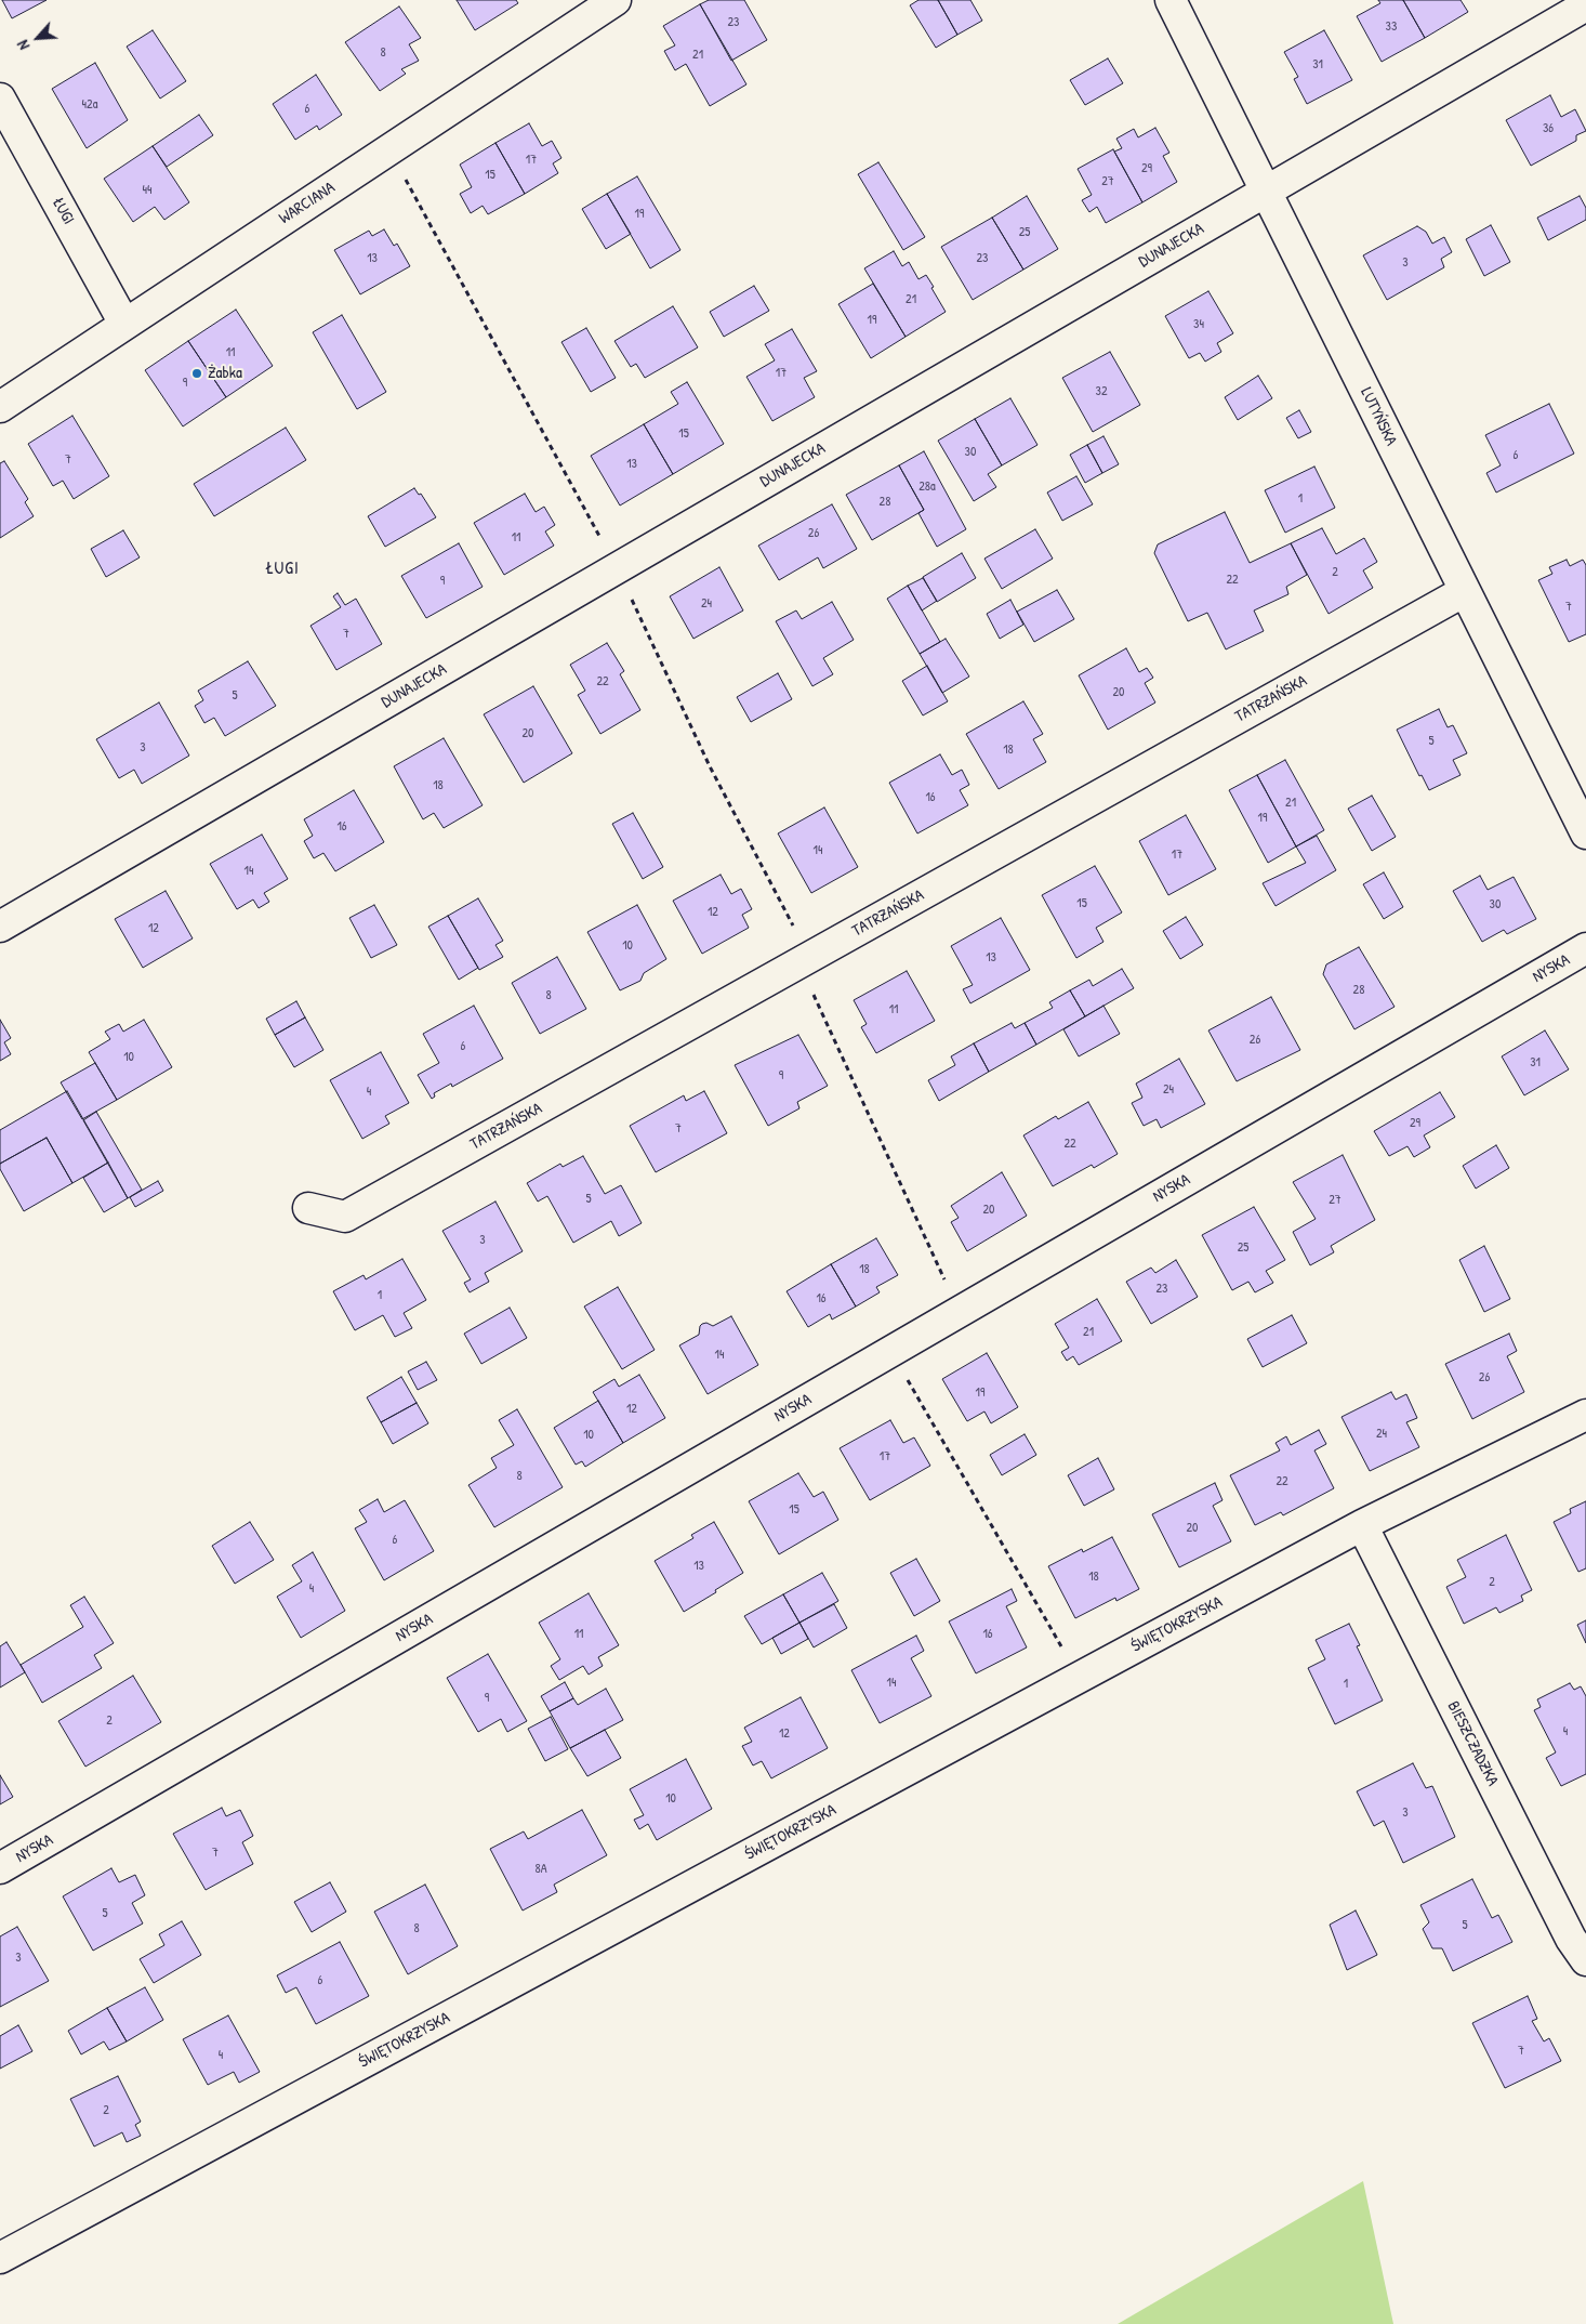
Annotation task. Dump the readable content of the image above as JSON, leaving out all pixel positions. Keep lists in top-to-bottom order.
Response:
{
  "streets": {
    "street": [
      "WARCIANA",
      "ŁUGI",
      "DUNAJECKA",
      "LUTYŃSKA",
      "TATRZAŃSKA",
      "NYSKA",
      "ŚWIĘTOKRZYSKA",
      "BIESZCZADZKA"
    ]
  },
  "crossings": [
    ["WARCIANA", "ŁUGI"],
    ["DUNAJECKA", "LUTYŃSKA"],
    ["LUTYŃSKA", "TATRZAŃSKA"],
    ["ŚWIĘTOKRZYSKA", "BIESZCZADZKA"]
  ],
  "districts": ["ŁUGI"],
  "places": ["Żabka"],
  "house_numbers": [
    "23",
    "33",
    "8",
    "21",
    "31",
    "42a",
    "6",
    "36",
    "17",
    "29",
    "15",
    "27",
    "44",
    "19",
    "25",
    "13",
    "23",
    "3",
    "21",
    "19",
    "34",
    "11",
    "17",
    "9",
    "32",
    "15",
    "30",
    "6",
    "7",
    "13",
    "28a",
    "1",
    "28",
    "26",
    "11",
    "2",
    "22",
    "9",
    "24",
    "7",
    "7",
    "22",
    "20",
    "5",
    "20",
    "5",
    "3",
    "18",
    "18",
    "16",
    "21",
    "19",
    "16",
    "14",
    "17",
    "14",
    "15",
    "30",
    "12",
    "12",
    "10",
    "13",
    "28",
    "8",
    "11",
    "26",
    "6",
    "10",
    "31",
    "9",
    "24",
    "4",
    "29",
    "7",
    "22",
    "5",
    "27",
    "20",
    "3",
    "25",
    "18",
    "23",
    "1",
    "16",
    "21",
    "14",
    "26",
    "19",
    "12",
    "24",
    "10",
    "17",
    "8",
    "22",
    "15",
    "20",
    "6",
    "13",
    "18",
    "2",
    "4",
    "11",
    "16",
    "14",
    "1",
    "9",
    "2",
    "4",
    "12",
    "10",
    "3",
    "7",
    "8A",
    "5",
    "5",
    "8",
    "3",
    "6",
    "7",
    "4",
    "2"
  ],
  "north": "bottom left"
}
